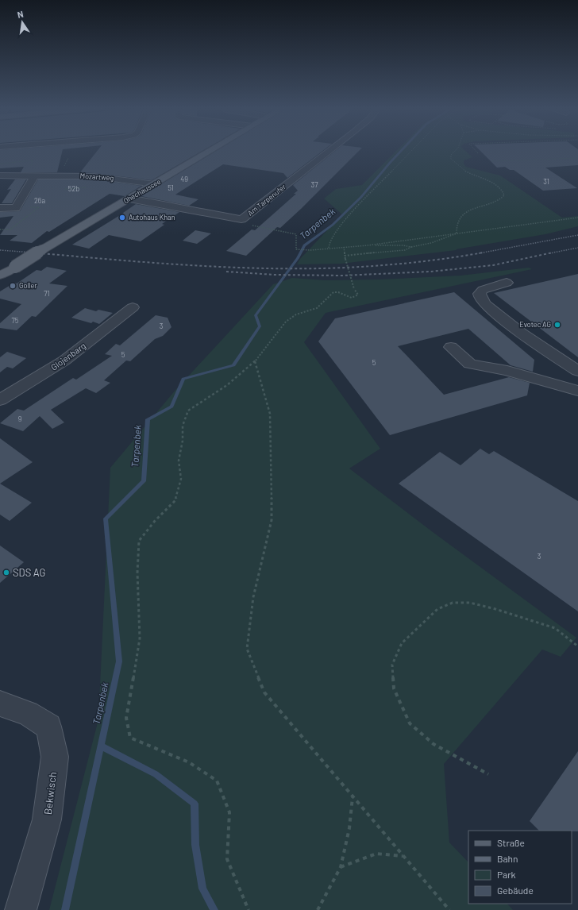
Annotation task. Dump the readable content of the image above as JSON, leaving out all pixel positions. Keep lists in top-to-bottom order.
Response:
{
  "streets": {
    "main road": ["Ohechaussee"],
    "street": [
      "Mozartweg",
      "Am Tarpenufer",
      "Glojenbarg",
      "Bekwisch"
    ]
  },
  "crossings": [
    ["Mozartweg", "Ohechaussee"],
    ["Ohechaussee", "Am Tarpenufer"]
  ],
  "water": ["Tarpenbek"],
  "places": [
    "Autohaus Khan",
    "Goller",
    "Evotec AG",
    "SDS AG"
  ],
  "house_numbers": [
    "49",
    "31",
    "37",
    "51",
    "52b",
    "26a",
    "71",
    "75",
    "3",
    "5",
    "5",
    "9",
    "3"
  ],
  "legend": [
    "Straße",
    "Bahn",
    "Park",
    "Gebäude"
  ],
  "north": "top"
}
